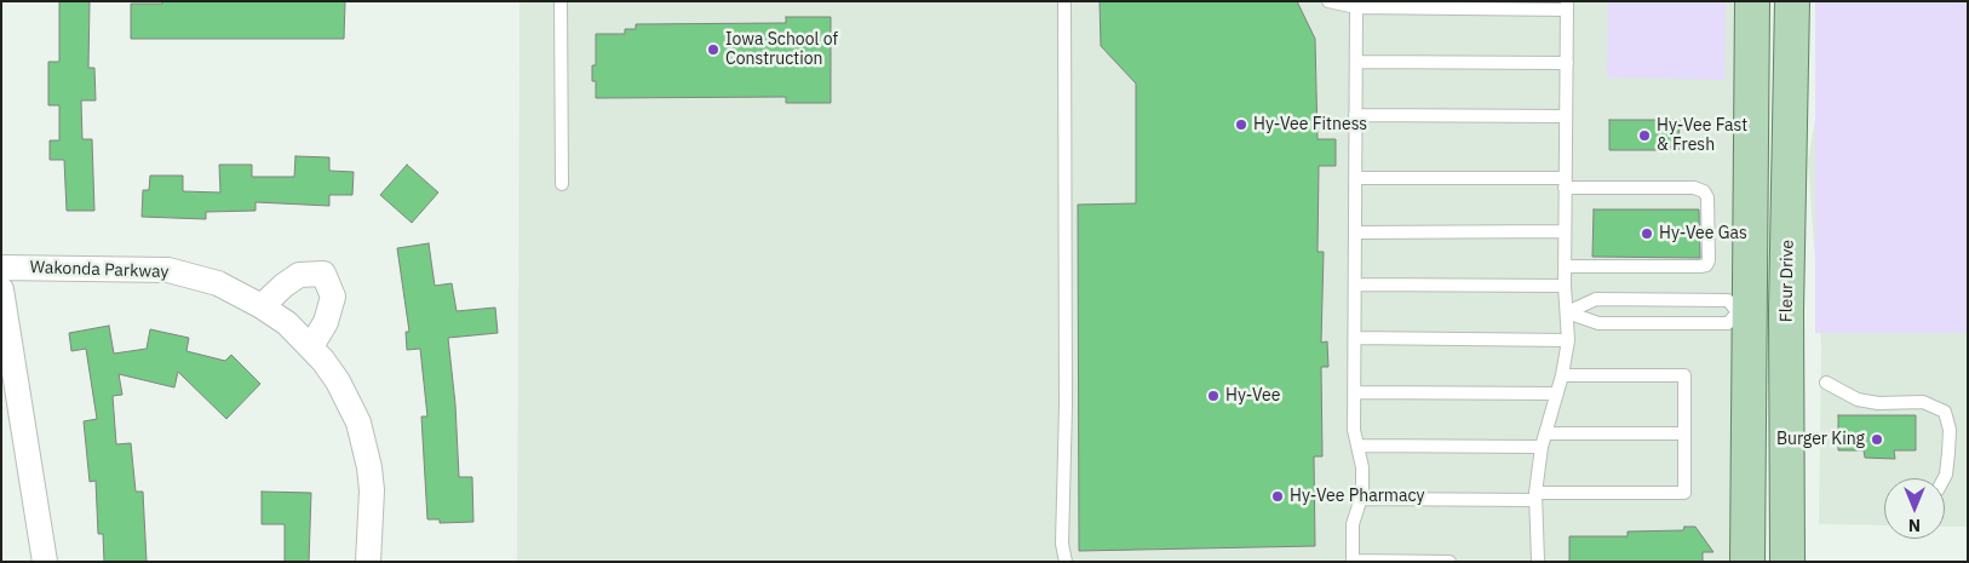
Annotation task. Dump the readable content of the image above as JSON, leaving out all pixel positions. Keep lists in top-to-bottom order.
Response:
{
  "streets": {
    "main road": ["Fleur Drive"],
    "street": ["Wakonda Parkway"]
  },
  "places": [
    "Iowa School of Construction",
    "Hy-Vee Fitness",
    "Hy-Vee Fast & Fresh",
    "Hy-Vee Gas",
    "Hy-Vee",
    "Burger King",
    "Hy-Vee Pharmacy"
  ],
  "north": "bottom"
}
